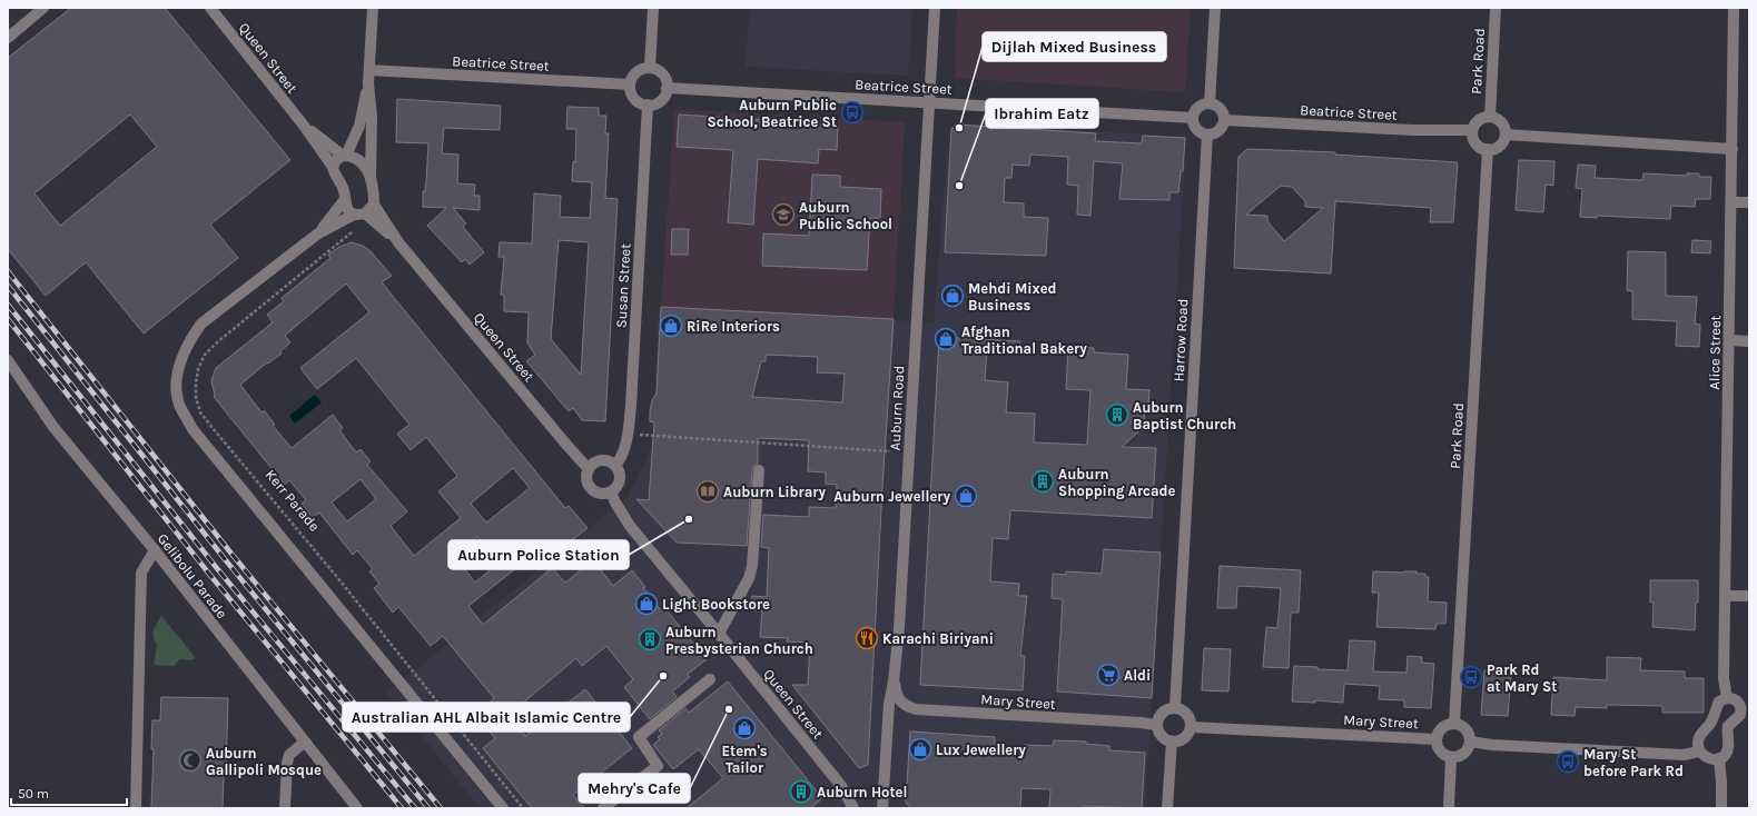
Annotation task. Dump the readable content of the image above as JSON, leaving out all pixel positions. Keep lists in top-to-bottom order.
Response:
{
  "streets": {
    "street": [
      "Queen Street",
      "Park Road",
      "Beatrice Street",
      "Susan Street",
      "Harrow Road",
      "Alice Street",
      "Auburn Road",
      "Gelibolu Parade",
      "Mary Street"
    ],
    "path": ["Kerr Parade"]
  },
  "crossings": [
    ["Queen Street", "Susan Street"],
    ["Park Road", "Beatrice Street"],
    ["Park Road", "Mary Street"],
    ["Beatrice Street", "Susan Street"],
    ["Beatrice Street", "Harrow Road"],
    ["Beatrice Street", "Auburn Road"],
    ["Harrow Road", "Mary Street"],
    ["Auburn Road", "Mary Street"]
  ],
  "places": {
    "bus stop": ["Auburn Public School, Beatrice St", "Park Rd at Mary St", "Mary St before Park Rd"],
    "other": [
      "Dijlah Mixed Business",
      "Ibrahim Eatz",
      "Auburn Police Station",
      "Australian AHL Albait Islamic Centre",
      "Mehry's Cafe"
    ],
    "school or university": ["Auburn Public School"],
    "shop": [
      "Mehdi Mixed Business",
      "RiRe Interiors",
      "Afghan Traditional Bakery",
      "Auburn Jewellery",
      "Light Bookstore",
      "Etem's Tailor",
      "Lux Jewellery"
    ],
    "building": [
      "Auburn Baptist Church",
      "Auburn Shopping Arcade",
      "Auburn Presbysterian Church",
      "Auburn Hotel"
    ],
    "library": ["Auburn Library"],
    "restaurant": ["Karachi Biriyani"],
    "supermarket": ["Aldi"],
    "mosque": ["Auburn Gallipoli Mosque"]
  },
  "scale_bar": "50 m"
}
